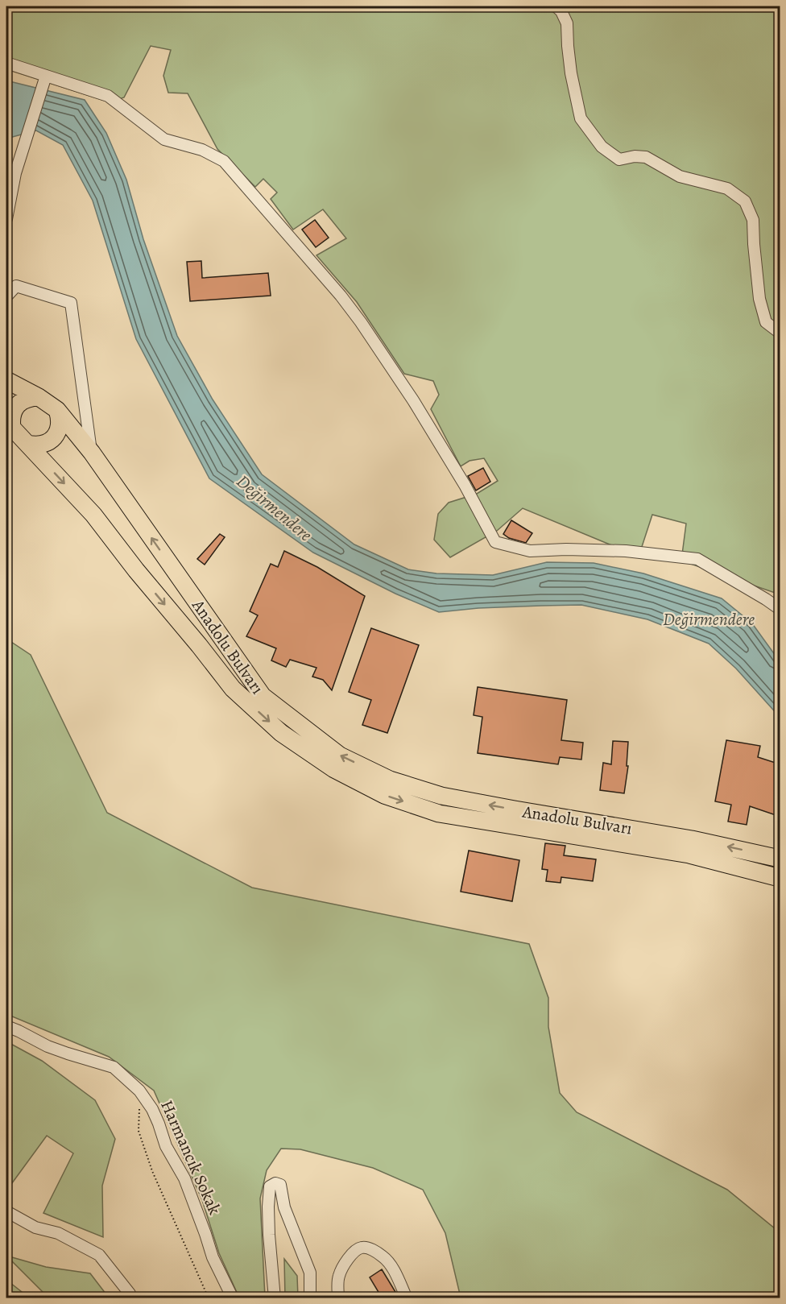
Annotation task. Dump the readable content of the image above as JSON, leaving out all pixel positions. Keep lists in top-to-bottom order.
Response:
{
  "streets": {
    "highway": ["Anadolu Bulvarı"],
    "street": ["Harmancık Sokak"]
  },
  "water": ["Değirmendere"]
}
